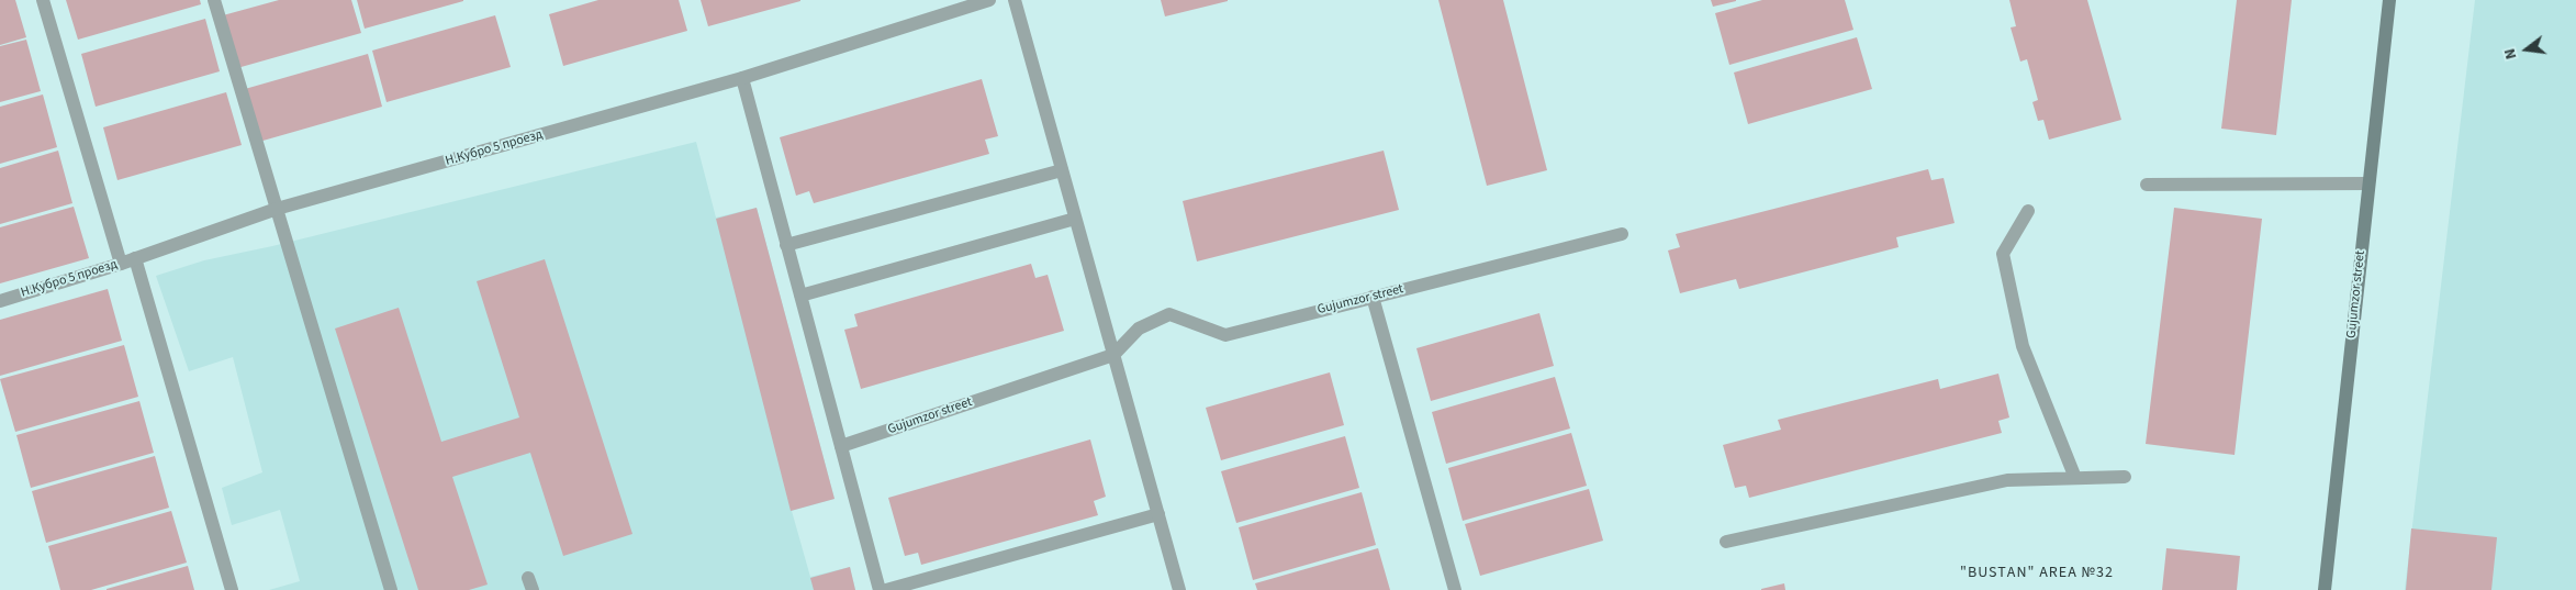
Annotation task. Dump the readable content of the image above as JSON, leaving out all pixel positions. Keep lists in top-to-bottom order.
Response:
{
  "streets": {
    "street": ["Н.Кубро 5 проезд", "Gujumzor street"]
  },
  "districts": ["\"BUSTАN\" AREA №32"],
  "north": "left"
}
